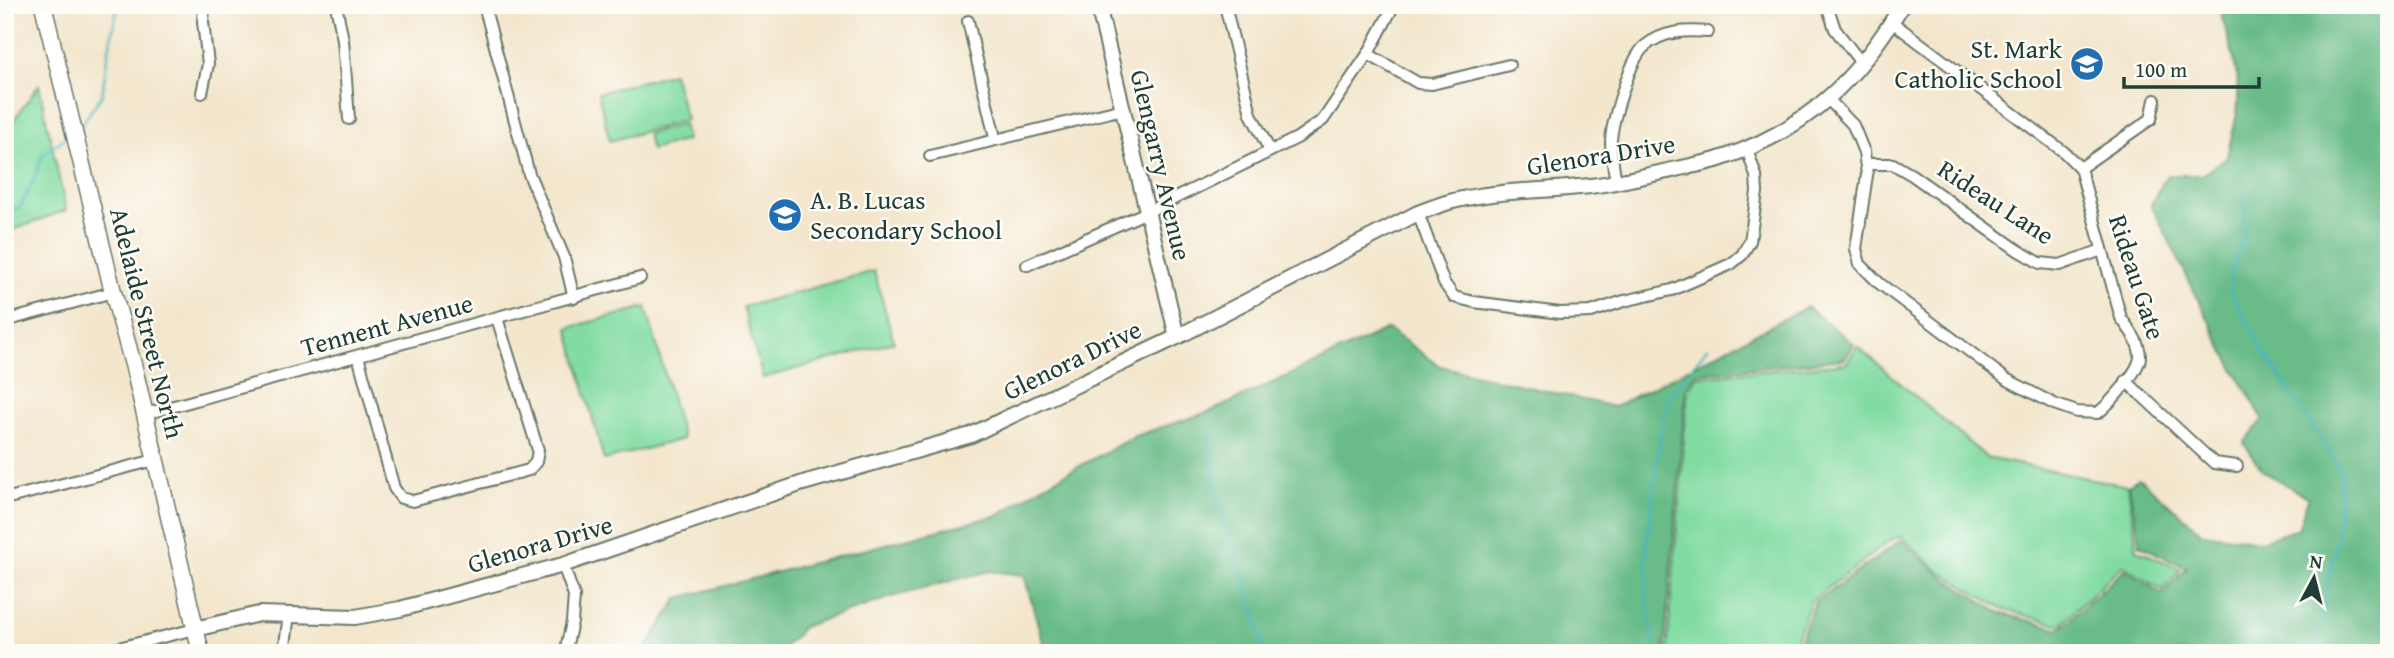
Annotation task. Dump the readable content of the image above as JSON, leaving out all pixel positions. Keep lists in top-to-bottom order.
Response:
{
  "streets": {
    "main road": ["Adelaide Street North"],
    "street": [
      "Glenora Drive",
      "Glengarry Avenue",
      "Rideau Lane",
      "Rideau Gate",
      "Tennent Avenue"
    ]
  },
  "crossings": [
    ["Glenora Drive", "Glengarry Avenue"],
    ["Glenora Drive", "Rideau Gate"],
    ["Glenora Drive", "Adelaide Street North"],
    ["Rideau Lane", "Rideau Gate"],
    ["Adelaide Street North", "Tennent Avenue"]
  ],
  "places": {
    "school or university": ["St. Mark Catholic School", "A. B. Lucas Secondary School"]
  },
  "scale_bar": "100 m",
  "north": "top"
}
